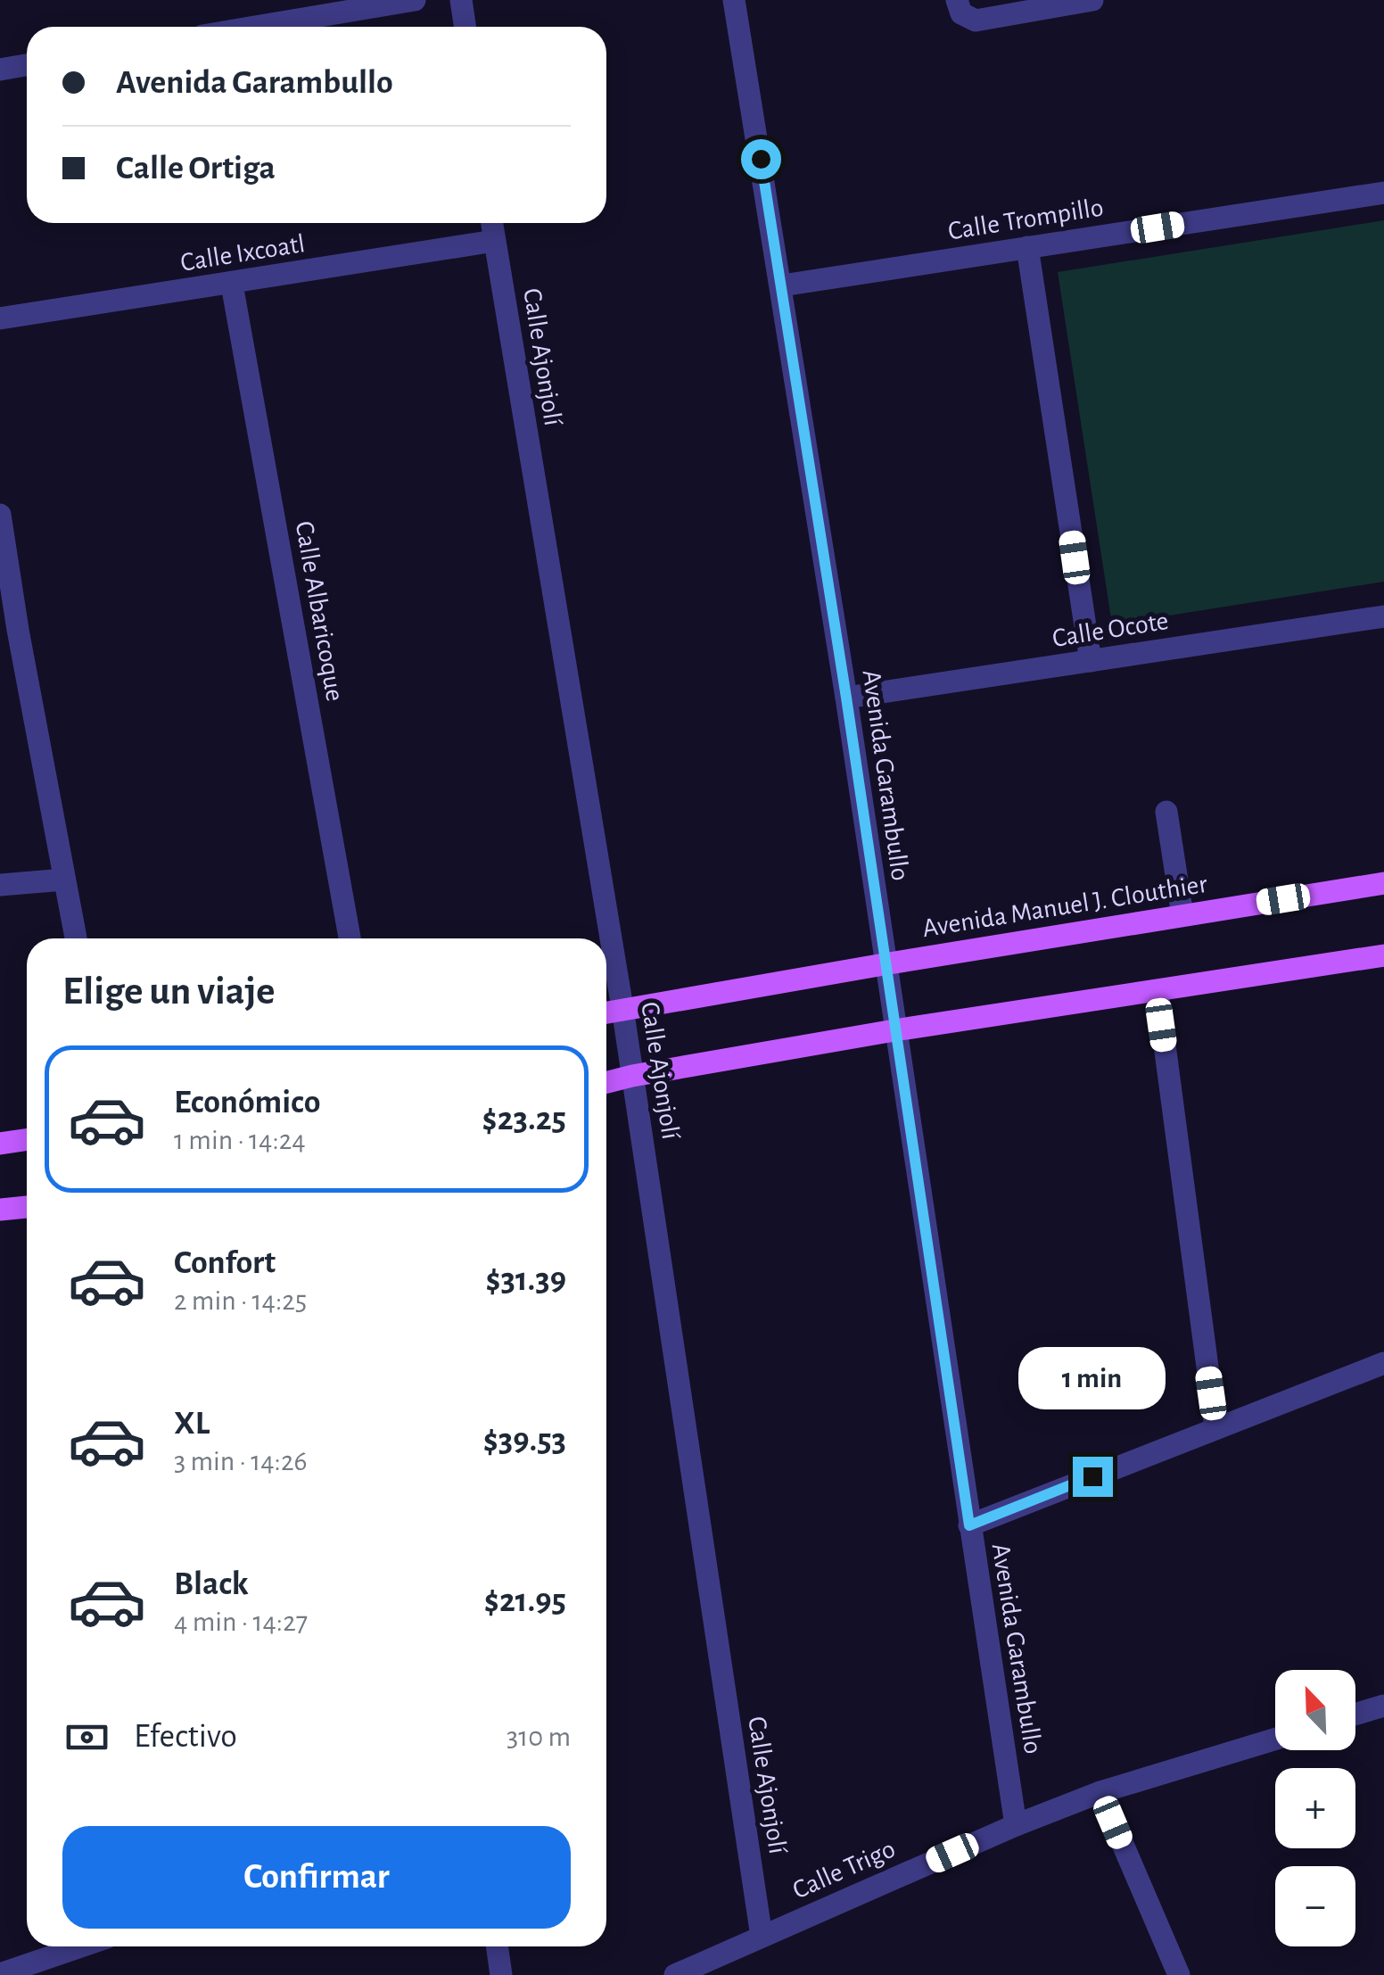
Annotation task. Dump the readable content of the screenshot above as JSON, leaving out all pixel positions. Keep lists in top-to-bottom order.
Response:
{
  "streets": {
    "main road": ["Avenida Manuel J. Clouthier"],
    "street": [
      "Calle Trompillo",
      "Calle Ixcoatl",
      "Calle Ajonjolí",
      "Calle Albaricoque",
      "Calle Ocote",
      "Avenida Garambullo",
      "Calle Trigo"
    ]
  },
  "crossings": [
    ["Calle Trompillo", "Avenida Garambullo"],
    ["Calle Ixcoatl", "Calle Ajonjolí"],
    ["Calle Ixcoatl", "Calle Albaricoque"],
    ["Calle Ajonjolí", "Avenida Manuel J. Clouthier"],
    ["Calle Ajonjolí", "Calle Trigo"],
    ["Calle Ocote", "Avenida Garambullo"],
    ["Avenida Garambullo", "Avenida Manuel J. Clouthier"],
    ["Avenida Garambullo", "Calle Trigo"]
  ],
  "north": "top left",
  "page": {
    "banner": ["Avenida Garambullo", "Calle Ortiga"],
    "heading": "Elige un viaje",
    "list": [
      {
        "name": "Económico",
        "note": "1 min · 14:24",
        "value": "$23.25"
      },
      {
        "name": "Confort",
        "note": "2 min · 14:25",
        "value": "$31.39"
      },
      {
        "name": "XL",
        "note": "3 min · 14:26",
        "value": "$39.53"
      },
      {
        "name": "Black",
        "note": "4 min · 14:27",
        "value": "$21.95"
      }
    ],
    "bubble": "1 min",
    "map_buttons": ["+", "−"],
    "pay": ["Efectivo", "310 m"],
    "buttons": "Confirmar"
  }
}
